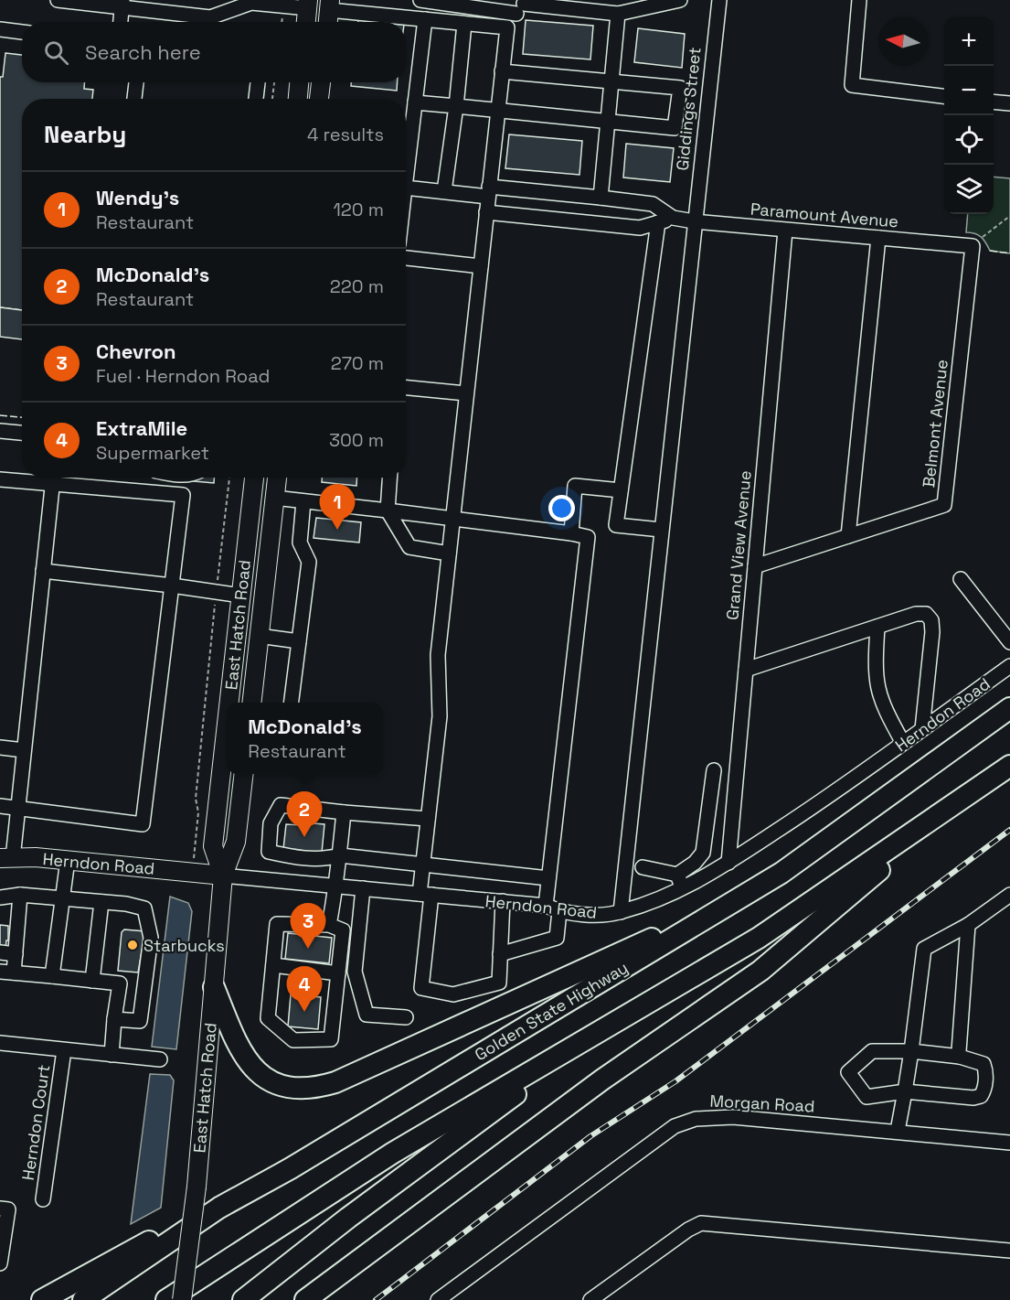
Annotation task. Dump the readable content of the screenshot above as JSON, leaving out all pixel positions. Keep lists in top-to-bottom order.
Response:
{
  "streets": {
    "highway": ["Golden State Highway"],
    "main road": ["East Hatch Road", "Herndon Road"],
    "street": [
      "Giddings Street",
      "Paramount Avenue",
      "Belmont Avenue",
      "Grand View Avenue",
      "Morgan Road",
      "Herndon Court"
    ]
  },
  "crossings": [
    ["Giddings Street", "Paramount Avenue"],
    ["Giddings Street", "Herndon Road"],
    ["Paramount Avenue", "Belmont Avenue"],
    ["Paramount Avenue", "Grand View Avenue"],
    ["Belmont Avenue", "Grand View Avenue"],
    ["Grand View Avenue", "Herndon Road"],
    ["East Hatch Road", "Herndon Road"]
  ],
  "places": ["Starbucks"],
  "north": "left",
  "page": {
    "map_buttons": ["+", "−"],
    "search": "Search here",
    "heading": ["Nearby", "4 results"],
    "list": [
      {
        "mark": "1",
        "name": "Wendy's",
        "note": "Restaurant",
        "value": "120 m"
      },
      {
        "mark": "2",
        "name": "McDonald's",
        "note": "Restaurant",
        "value": "220 m"
      },
      {
        "mark": "3",
        "name": "Chevron",
        "note": "Fuel · Herndon Road",
        "value": "270 m"
      },
      {
        "mark": "4",
        "name": "ExtraMile",
        "note": "Supermarket",
        "value": "300 m"
      }
    ],
    "pins": [
      "1",
      "2",
      "3",
      "4"
    ],
    "popup": ["McDonald's", "Restaurant"]
  }
}
